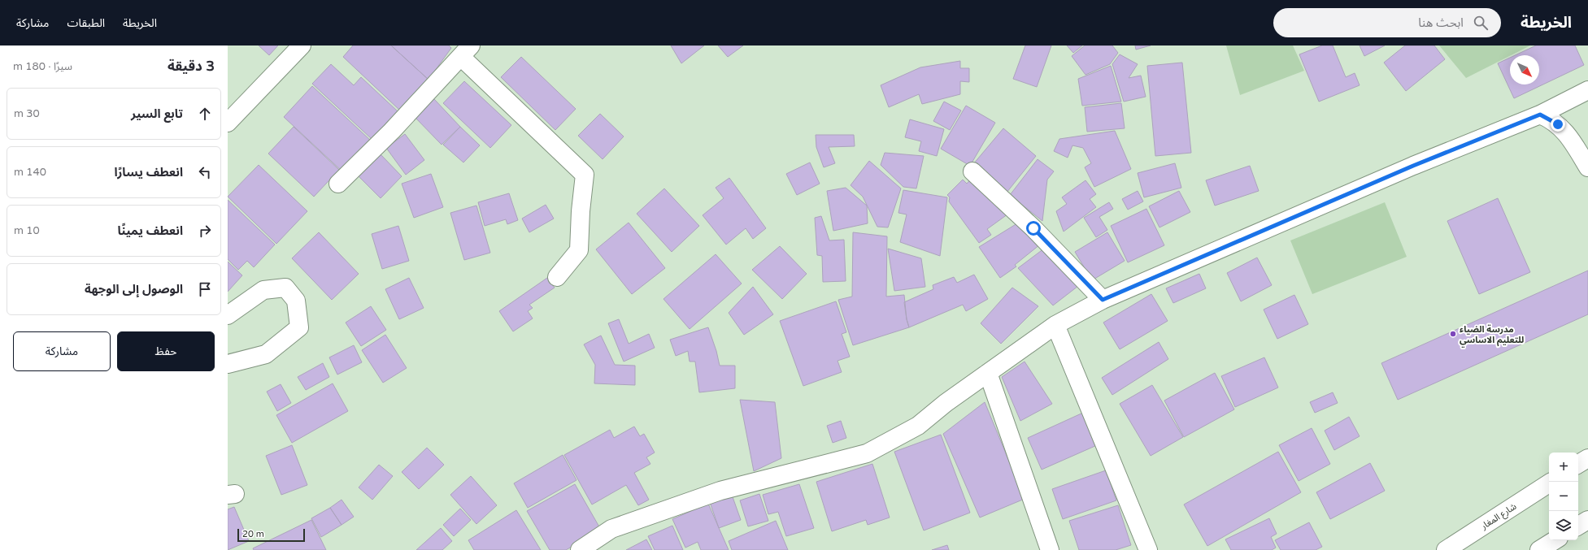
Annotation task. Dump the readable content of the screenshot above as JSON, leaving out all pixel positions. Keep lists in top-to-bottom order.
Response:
{
  "streets": {
    "street": ["شارع المغار"]
  },
  "places": ["مدرسة الضياء للتعليم الاساسي"],
  "scale_bar": "20 m",
  "north": "bottom right",
  "page": {
    "header": "الخريطة",
    "search": "ابحث هنا",
    "nav": ["الخريطة", "الطبقات", "مشاركة"],
    "heading": ["3 دقيقة", "سيرًا · 180 m"],
    "list": [
      ["تابع السير", "30 m"],
      ["انعطف يسارًا", "140 m"],
      ["انعطف يمينًا", "10 m"],
      "الوصول إلى الوجهة"
    ],
    "buttons": ["حفظ", "مشاركة"],
    "map_buttons": ["+", "−"],
    "scale": "20 m"
  }
}
